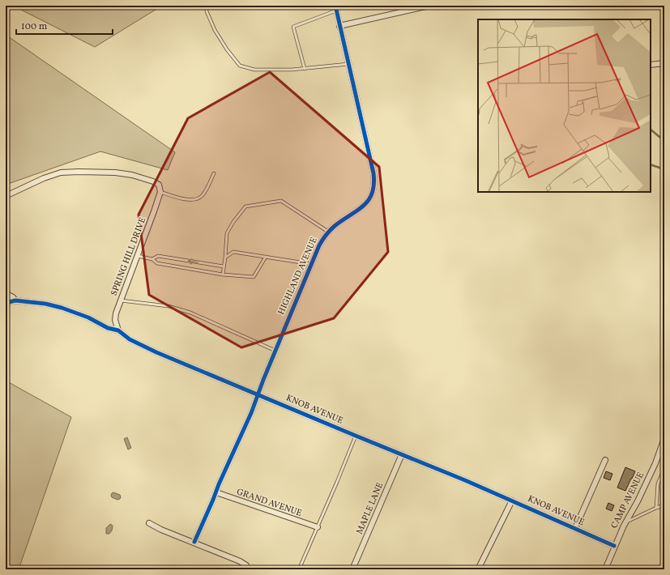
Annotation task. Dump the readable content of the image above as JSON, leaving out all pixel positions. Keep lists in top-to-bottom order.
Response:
{
  "streets": {
    "street": [
      "SPRING HILL DRIVE",
      "HIGHLAND AVENUE",
      "KNOB AVENUE",
      "CAMP AVENUE",
      "GRAND AVENUE",
      "MAPLE LANE"
    ]
  },
  "crossings": [
    ["SPRING HILL DRIVE", "KNOB AVENUE"],
    ["HIGHLAND AVENUE", "KNOB AVENUE"],
    ["HIGHLAND AVENUE", "GRAND AVENUE"],
    ["KNOB AVENUE", "CAMP AVENUE"],
    ["KNOB AVENUE", "MAPLE LANE"]
  ],
  "scale_bar": "100 m"
}
